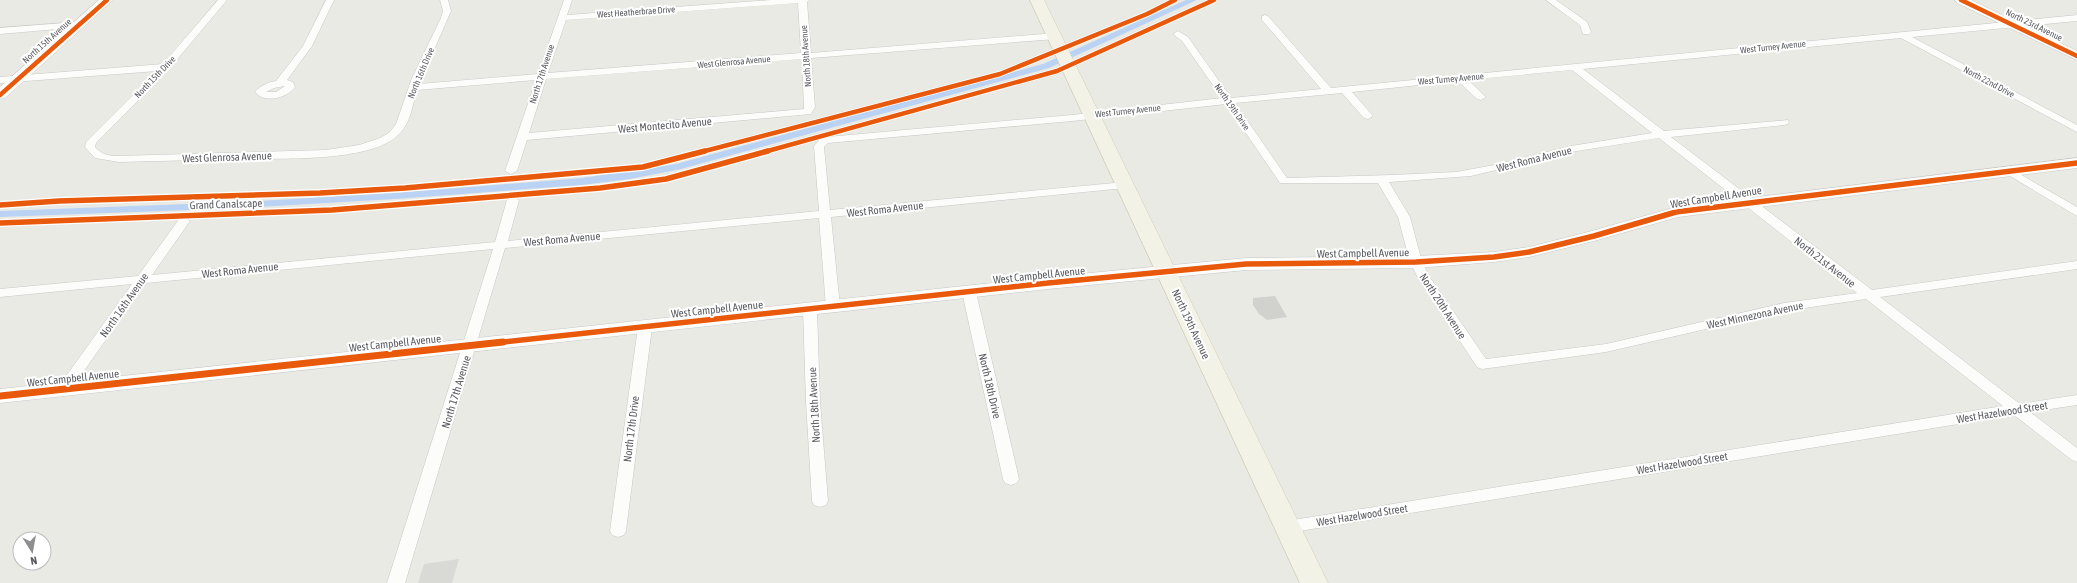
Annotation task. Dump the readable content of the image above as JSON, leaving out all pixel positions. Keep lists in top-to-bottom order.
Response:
{
  "streets": {
    "main road": ["North 19th Avenue"],
    "street": [
      "West Heatherbrae Drive",
      "North 23rd Avenue",
      "North 15th Avenue",
      "West Turney Avenue",
      "North 18th Avenue",
      "West Glenrosa Avenue",
      "North 16th Drive",
      "North 17th Avenue",
      "North 15th Drive",
      "North 22nd Drive",
      "North 19th Drive",
      "West Montecito Avenue",
      "West Roma Avenue",
      "West Campbell Avenue",
      "North 21st Avenue",
      "North 16th Avenue",
      "North 20th Avenue",
      "West Minnezona Avenue",
      "North 18th Drive",
      "West Hazelwood Street",
      "North 17th Drive"
    ],
    "cycle path": ["Grand Canalscape"]
  },
  "crossings": [
    ["West Heatherbrae Drive", "North 18th Avenue"],
    ["West Heatherbrae Drive", "North 17th Avenue"],
    ["North 23rd Avenue", "West Turney Avenue"],
    ["West Turney Avenue", "North 22nd Drive"],
    ["West Turney Avenue", "North 19th Drive"],
    ["West Turney Avenue", "West Roma Avenue"],
    ["West Turney Avenue", "North 21st Avenue"],
    ["West Turney Avenue", "North 19th Avenue"],
    ["North 18th Avenue", "West Glenrosa Avenue"],
    ["North 18th Avenue", "West Montecito Avenue"],
    ["North 18th Avenue", "West Campbell Avenue"],
    ["West Glenrosa Avenue", "North 16th Drive"],
    ["West Glenrosa Avenue", "North 17th Avenue"],
    ["West Glenrosa Avenue", "North 15th Drive"],
    ["West Glenrosa Avenue", "North 19th Avenue"],
    ["North 17th Avenue", "West Montecito Avenue"],
    ["North 17th Avenue", "West Roma Avenue"],
    ["North 17th Avenue", "West Campbell Avenue"],
    ["North 19th Drive", "West Roma Avenue"],
    ["West Roma Avenue", "North 21st Avenue"],
    ["West Roma Avenue", "North 16th Avenue"],
    ["West Roma Avenue", "North 20th Avenue"],
    ["West Roma Avenue", "North 19th Avenue"],
    ["West Campbell Avenue", "North 21st Avenue"],
    ["West Campbell Avenue", "North 16th Avenue"],
    ["West Campbell Avenue", "North 20th Avenue"],
    ["West Campbell Avenue", "North 19th Avenue"],
    ["West Campbell Avenue", "North 18th Drive"],
    ["West Campbell Avenue", "North 17th Drive"],
    ["North 21st Avenue", "West Minnezona Avenue"],
    ["North 21st Avenue", "West Hazelwood Street"],
    ["North 20th Avenue", "West Minnezona Avenue"],
    ["North 19th Avenue", "West Hazelwood Street"]
  ],
  "north": "bottom"
}
